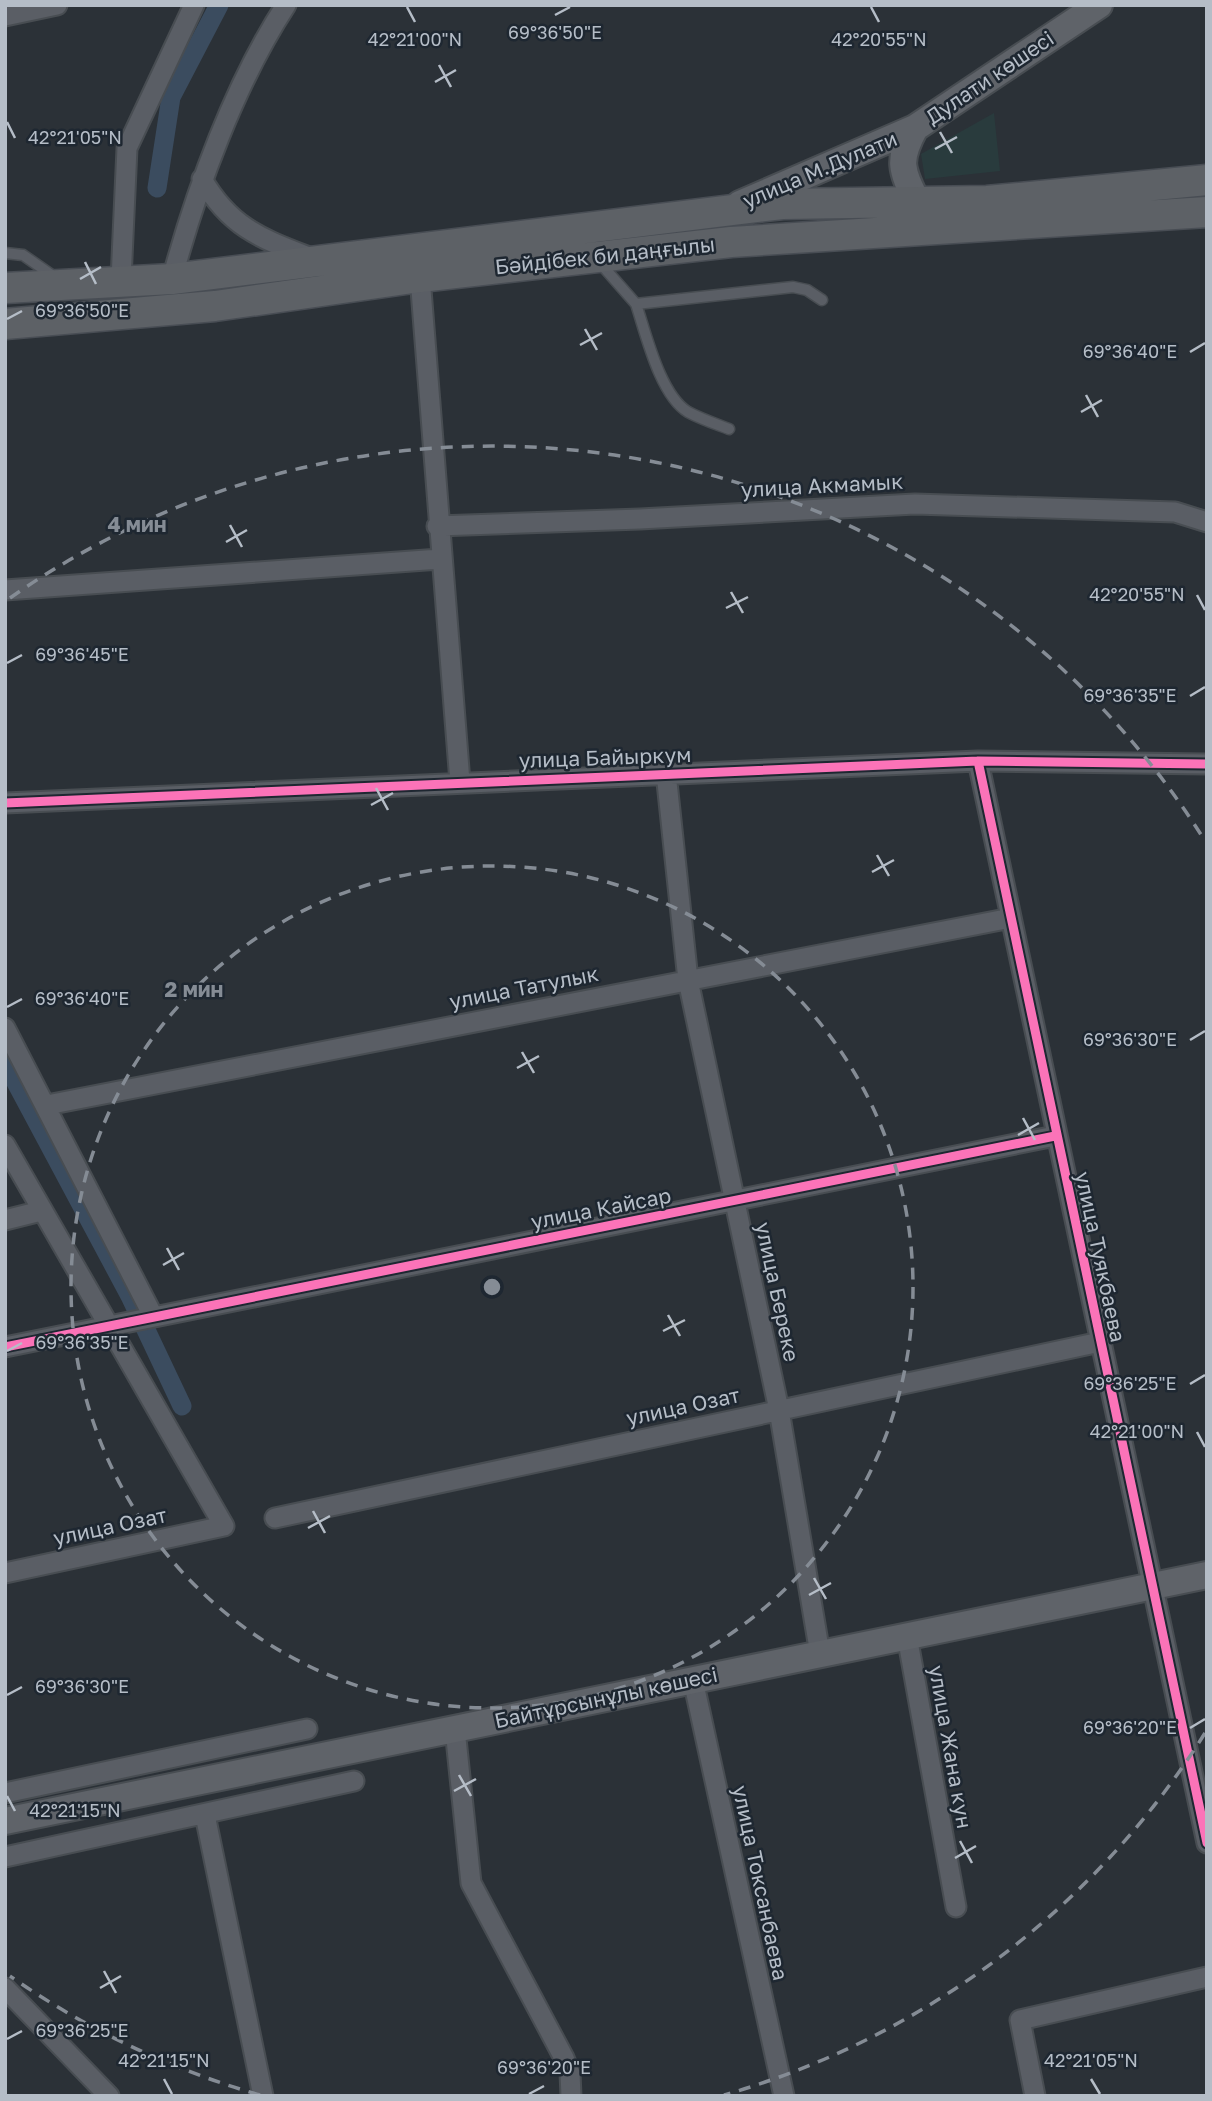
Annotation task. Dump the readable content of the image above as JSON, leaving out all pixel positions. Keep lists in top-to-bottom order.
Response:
{
  "streets": {
    "main road": [
      "Дулати көшесі",
      "улица М.Дулати",
      "Бәйдібек би даңғылы",
      "Байтұрсынұлы көшесі"
    ],
    "street": [
      "улица Акмамык",
      "улица Байыркум",
      "улица Татулык",
      "улица Кайсар",
      "улица Туякбаева",
      "улица Береке",
      "улица Озат",
      "улица Жана кун",
      "улица Токсанбаева"
    ]
  },
  "crossings": [
    ["Дулати көшесі", "улица М.Дулати"],
    ["улица М.Дулати", "Бәйдібек би даңғылы"],
    ["улица Байыркум", "улица Туякбаева"],
    ["улица Байыркум", "улица Береке"],
    ["улица Татулык", "улица Туякбаева"],
    ["улица Татулык", "улица Береке"],
    ["улица Кайсар", "улица Туякбаева"],
    ["улица Кайсар", "улица Береке"],
    ["улица Кайсар", "улица Озат"],
    ["улица Туякбаева", "улица Озат"],
    ["улица Туякбаева", "Байтұрсынұлы көшесі"],
    ["улица Береке", "улица Озат"],
    ["улица Береке", "Байтұрсынұлы көшесі"],
    ["Байтұрсынұлы көшесі", "улица Жана кун"],
    ["Байтұрсынұлы көшесі", "улица Токсанбаева"]
  ],
  "coordinates": [
    "69°36'50\"E",
    "42°21'00\"N",
    "42°20'55\"N",
    "42°21'05\"N",
    "69°36'40\"E",
    "69°36'45\"E",
    "69°36'35\"E",
    "69°36'30\"E",
    "69°36'25\"E",
    "69°36'20\"E",
    "42°21'15\"N"
  ],
  "rings": ["4 мин", "2 мин"]
}
